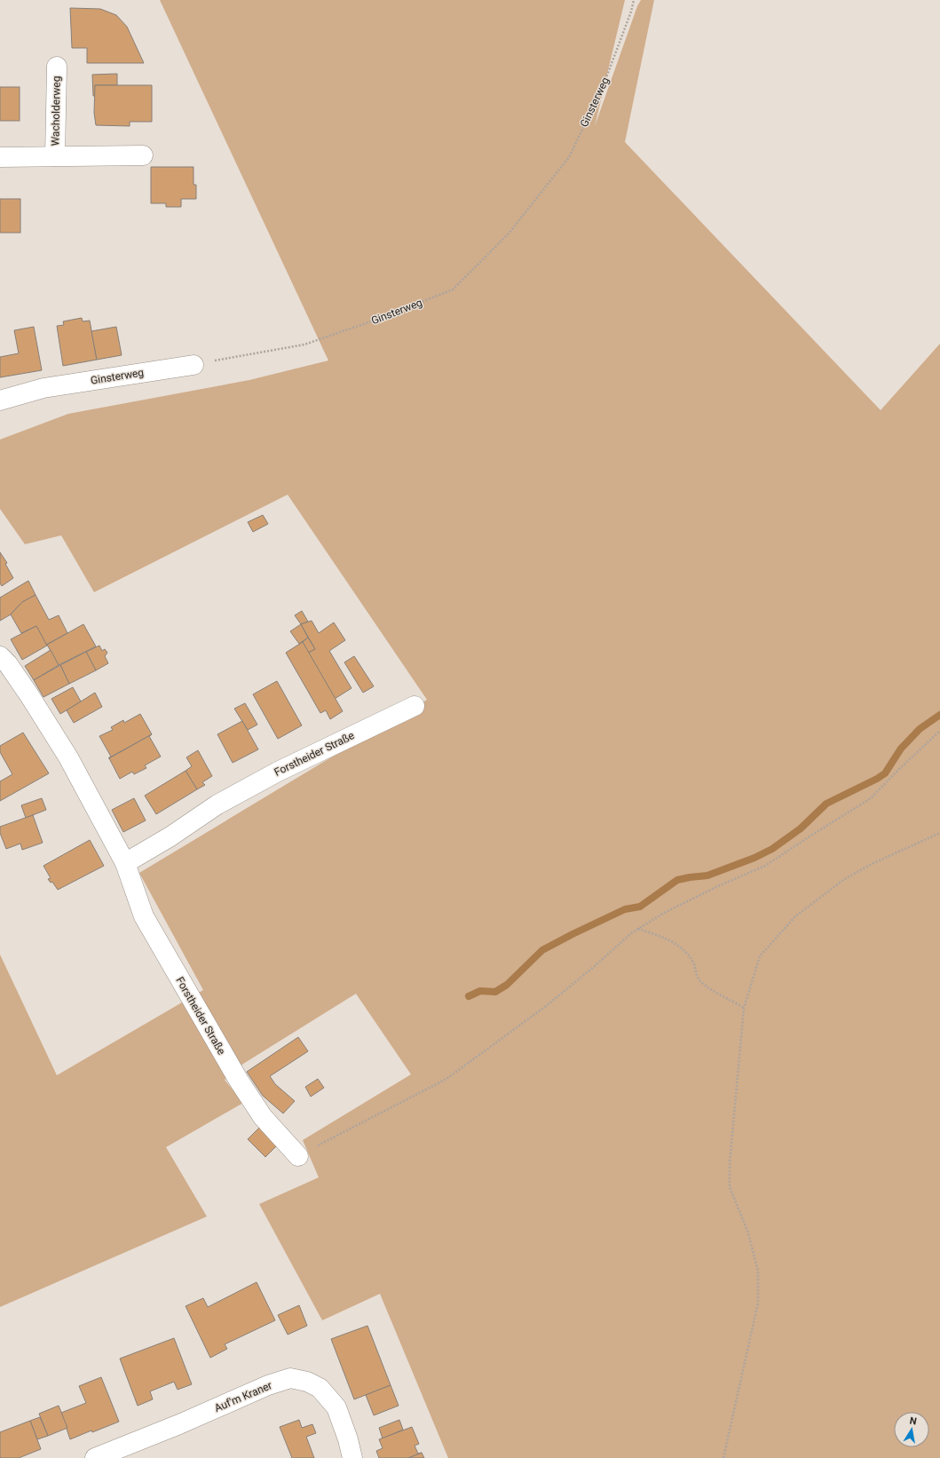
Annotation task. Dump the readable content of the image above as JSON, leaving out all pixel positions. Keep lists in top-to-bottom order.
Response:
{
  "streets": {
    "street": [
      "Ginsterweg",
      "Wacholderweg",
      "Forstheider Straße",
      "Auf'm Kraner"
    ]
  },
  "north": "top"
}
